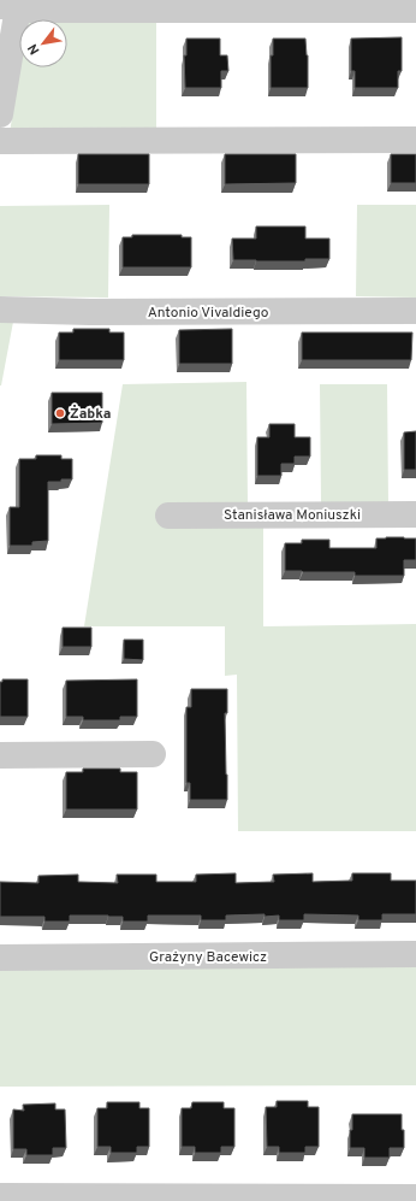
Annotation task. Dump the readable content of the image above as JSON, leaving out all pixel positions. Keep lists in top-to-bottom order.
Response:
{
  "streets": {
    "street": ["Antonio Vivaldiego", "Stanisława Moniuszki", "Grażyny Bacewicz"]
  },
  "places": ["Żabka"],
  "north": "bottom left"
}
